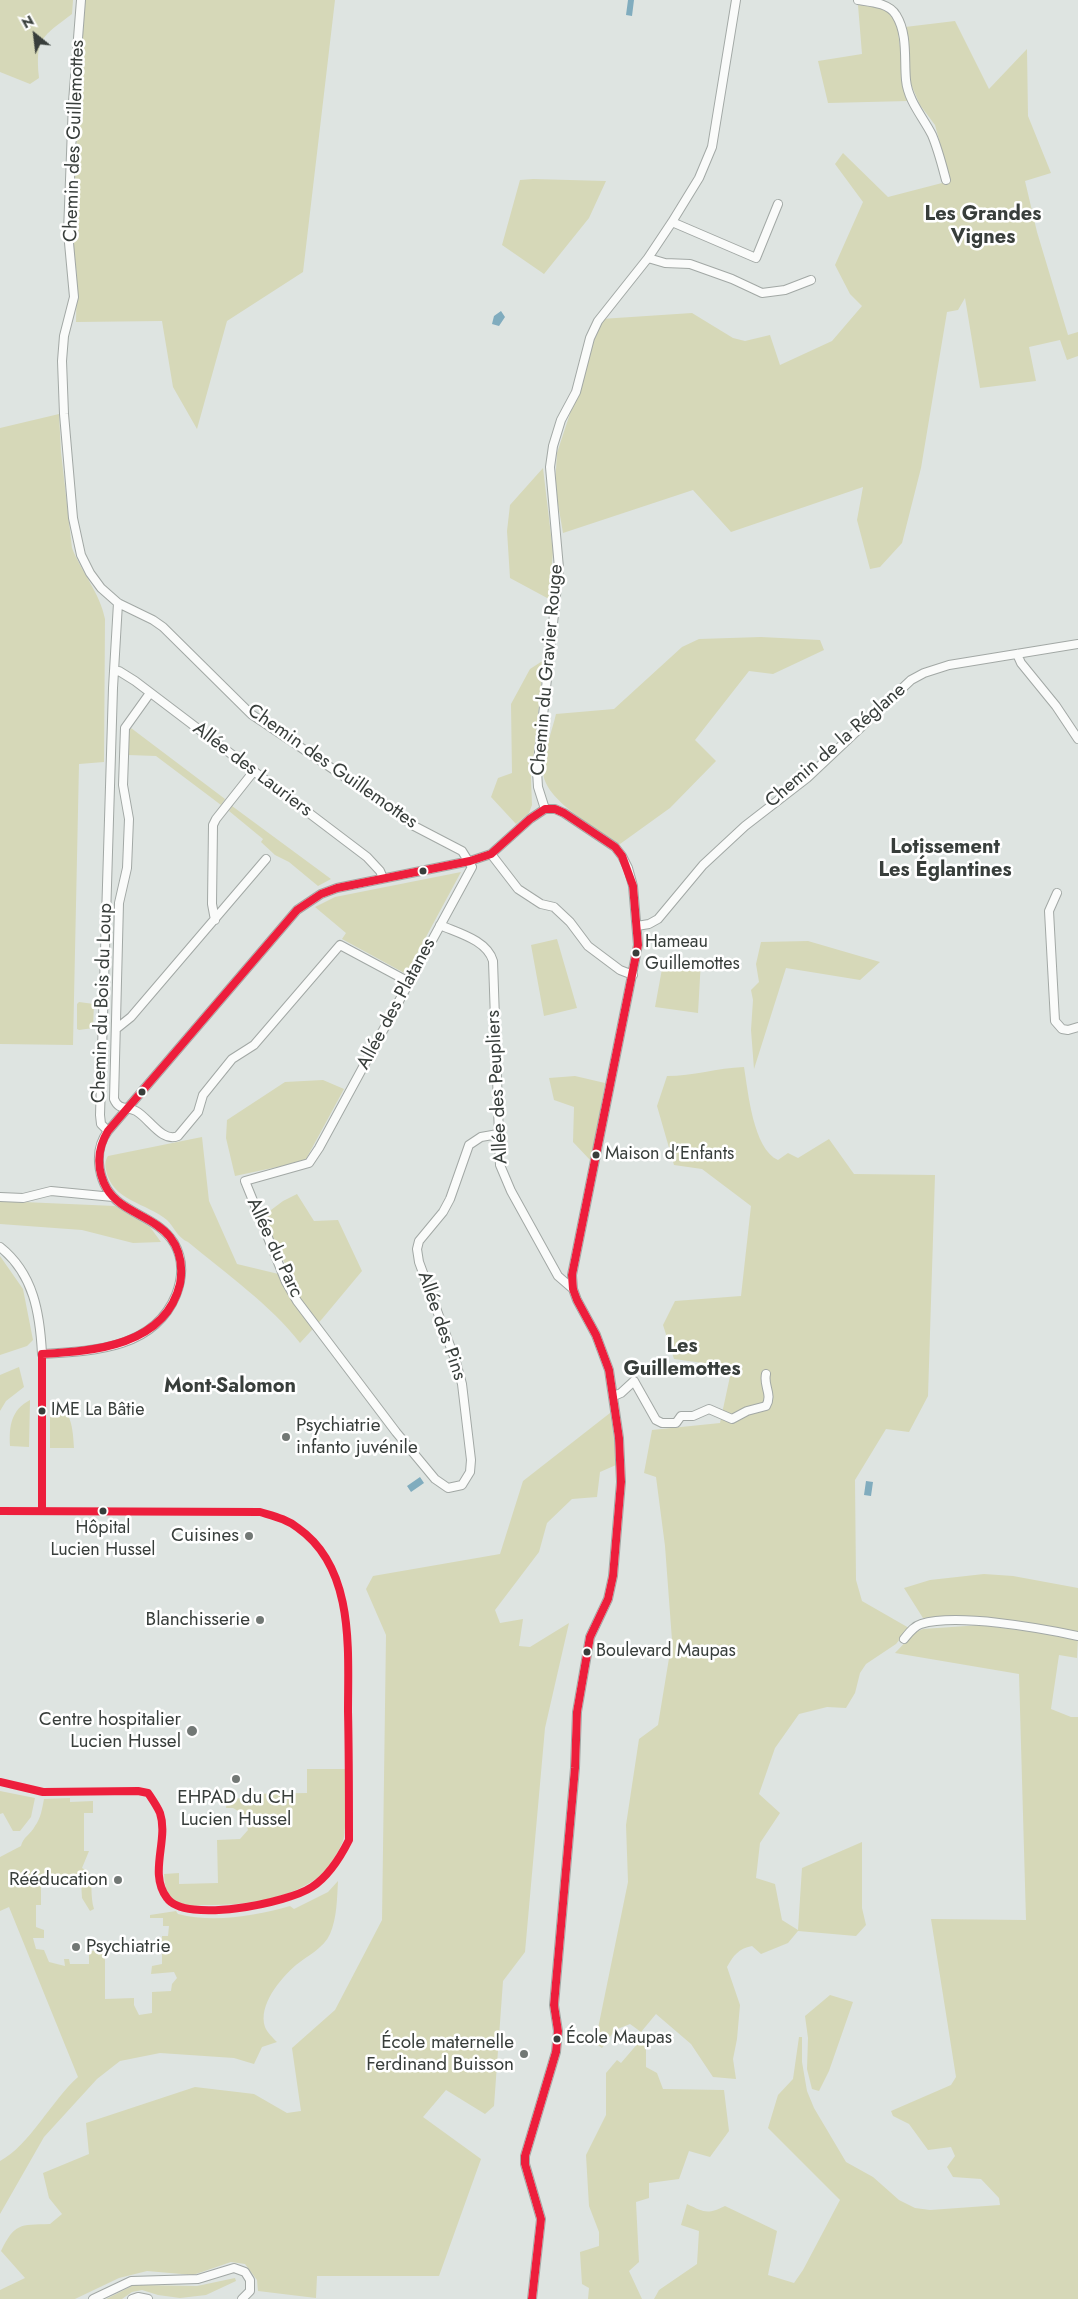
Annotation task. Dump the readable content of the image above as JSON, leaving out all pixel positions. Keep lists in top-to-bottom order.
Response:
{
  "streets": {
    "street": [
      "Chemin des Guillemottes",
      "Chemin du Gravier Rouge",
      "Chemin de la Réglane",
      "Allée des Lauriers",
      "Chemin du Bois du Loup",
      "Allée des Platanes",
      "Allée des Peupliers",
      "Allée du Parc",
      "Allée des Pins"
    ]
  },
  "crossings": [
    ["Chemin des Guillemottes", "Chemin du Bois du Loup"],
    ["Chemin des Guillemottes", "Allée des Platanes"],
    ["Allée des Lauriers", "Chemin du Bois du Loup"],
    ["Allée des Platanes", "Allée des Peupliers"],
    ["Allée des Platanes", "Allée du Parc"],
    ["Allée des Peupliers", "Allée des Pins"],
    ["Allée du Parc", "Allée des Pins"]
  ],
  "districts": [
    "Les Grandes Vignes",
    "Lotissement Les Églantines",
    "Les Guillemottes",
    "Mont-Salomon"
  ],
  "places": [
    "Hameau Guillemottes",
    "Maison d’Enfants",
    "IME La Bâtie",
    "Psychiatrie infanto juvénile",
    "Hôpital Lucien Hussel",
    "Cuisines",
    "Blanchisserie",
    "Boulevard Maupas",
    "Centre hospitalier Lucien Hussel",
    "EHPAD du CH Lucien Hussel",
    "Rééducation",
    "Psychiatrie",
    "École Maupas",
    "École maternelle Ferdinand Buisson"
  ],
  "north": "top left"
}
